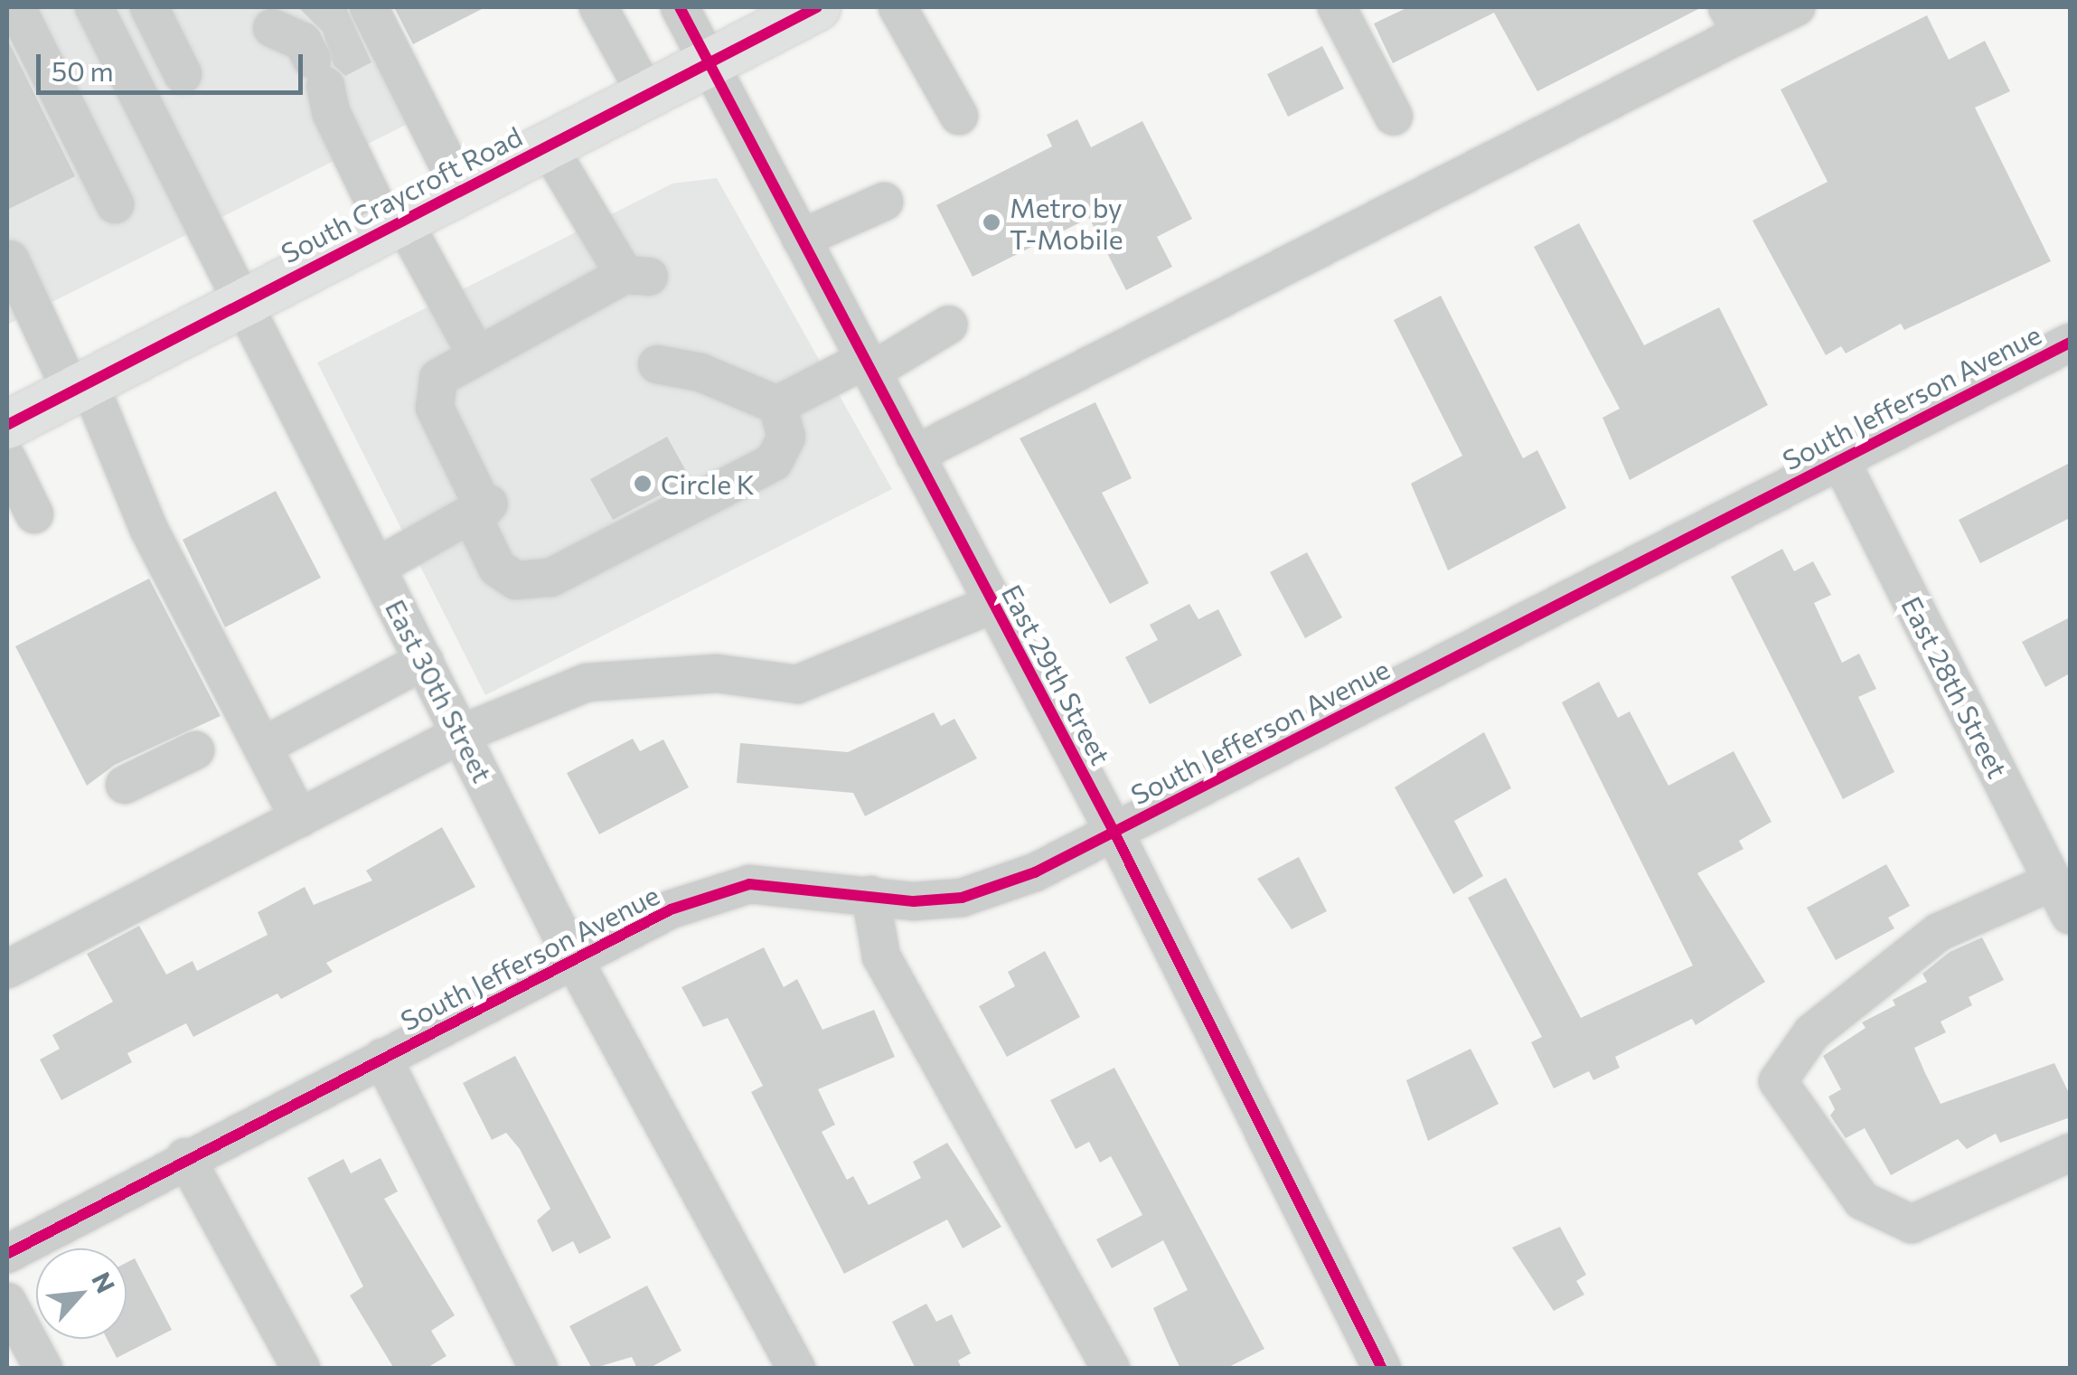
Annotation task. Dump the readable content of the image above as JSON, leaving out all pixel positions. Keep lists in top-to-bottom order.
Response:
{
  "streets": {
    "main road": ["South Craycroft Road"],
    "street": [
      "South Jefferson Avenue",
      "East 29th Street",
      "East 28th Street",
      "East 30th Street"
    ]
  },
  "crossings": [
    ["South Craycroft Road", "East 29th Street"],
    ["South Craycroft Road", "East 30th Street"],
    ["South Jefferson Avenue", "East 29th Street"],
    ["South Jefferson Avenue", "East 28th Street"],
    ["South Jefferson Avenue", "East 30th Street"]
  ],
  "places": ["Metro by T-Mobile", "Circle K"],
  "scale_bar": "50 m",
  "north": "top right"
}
